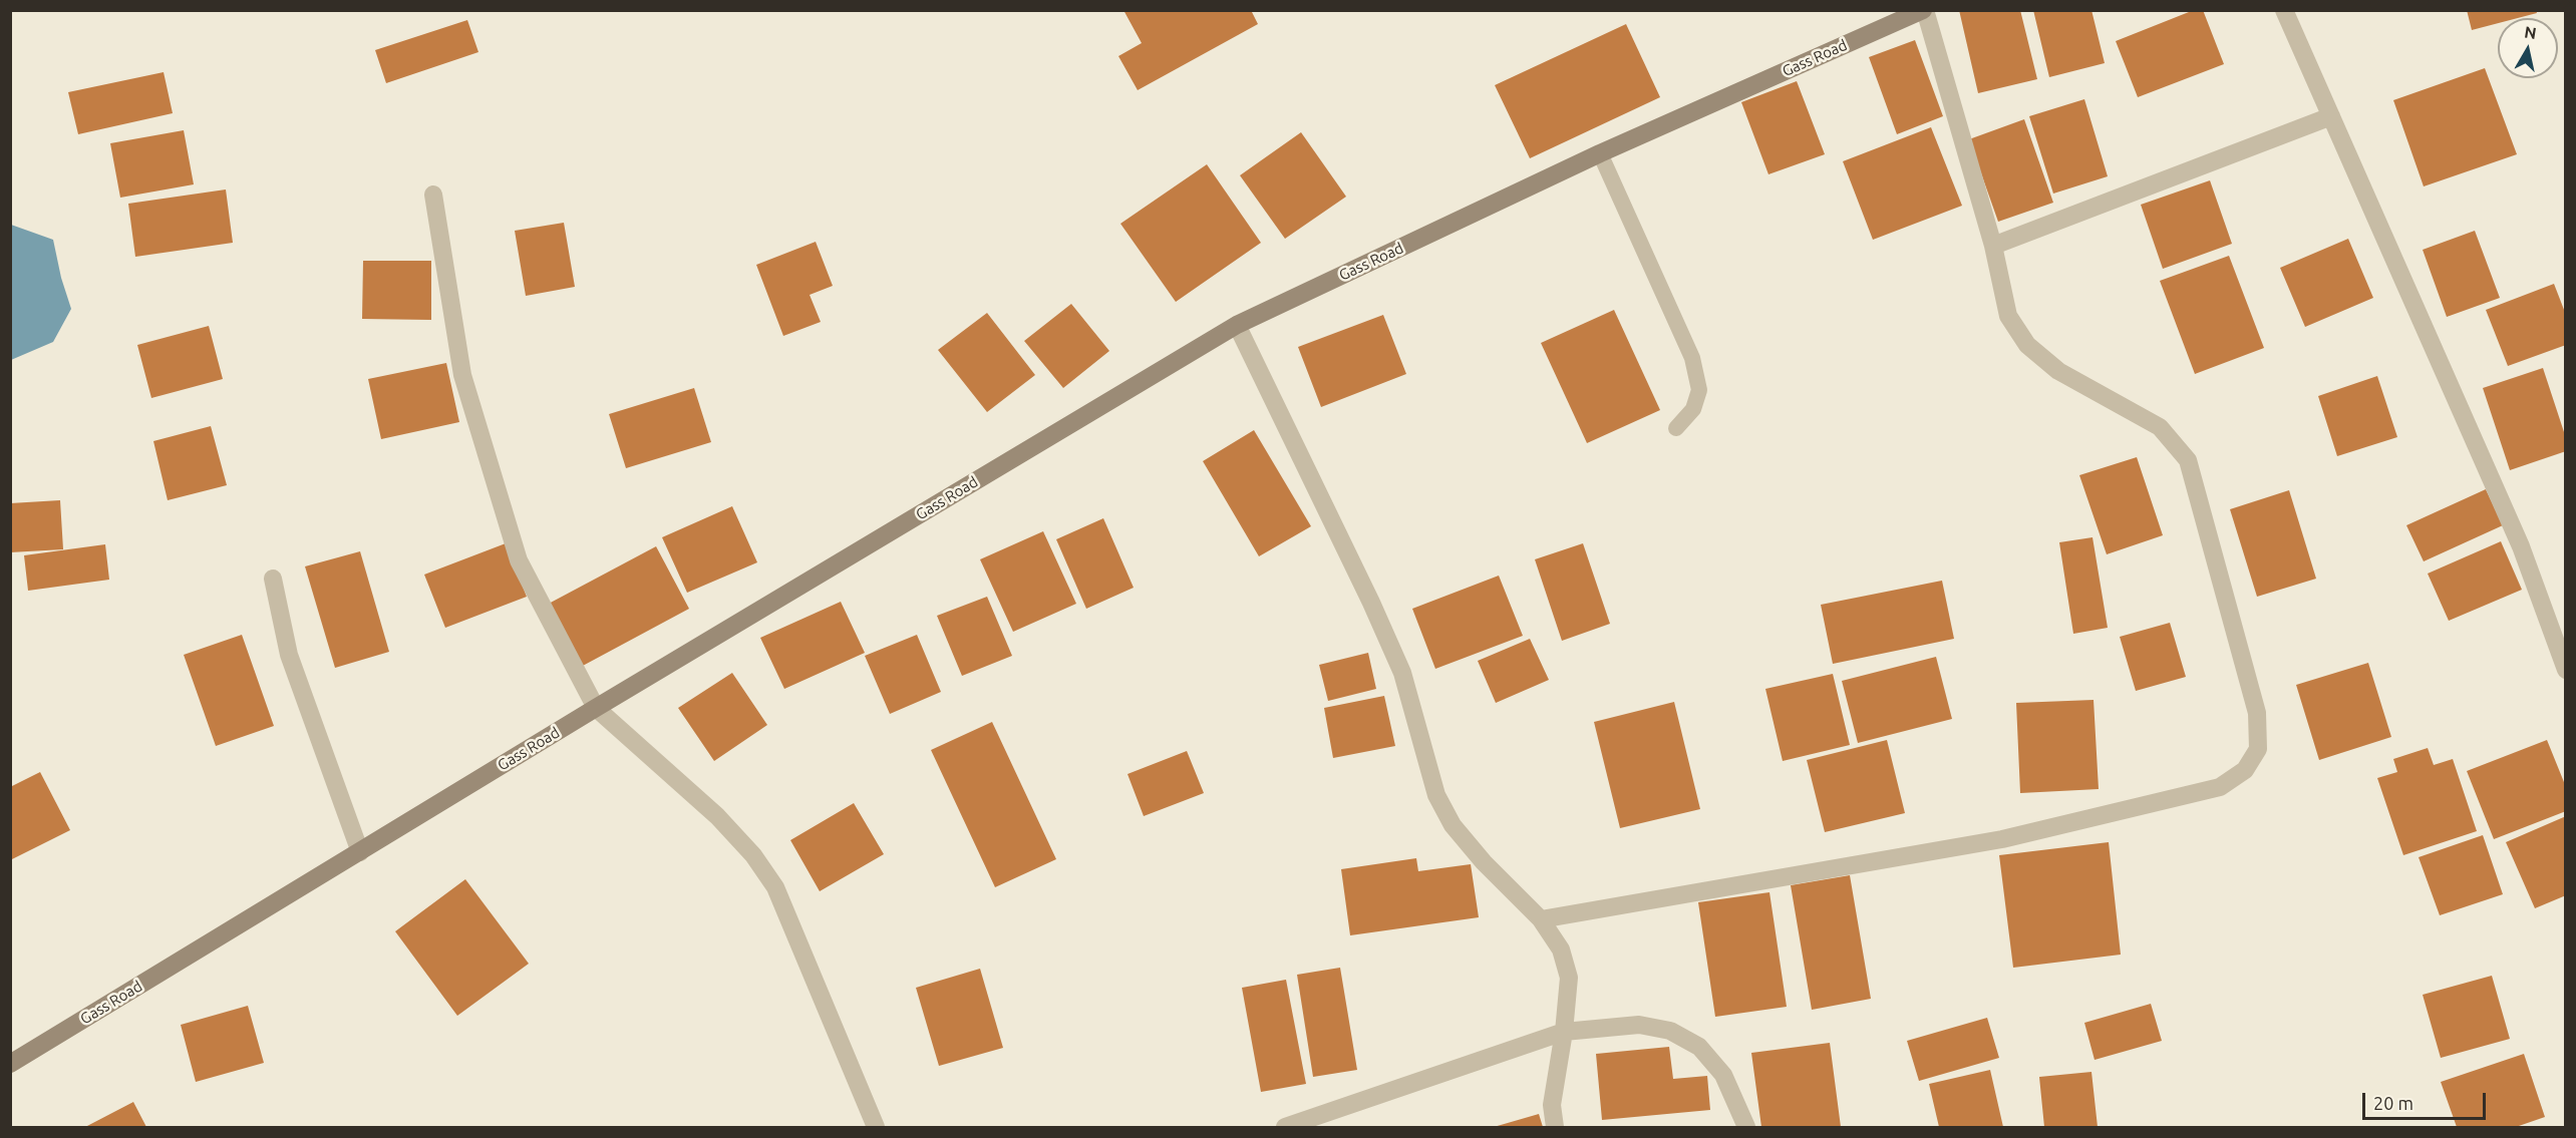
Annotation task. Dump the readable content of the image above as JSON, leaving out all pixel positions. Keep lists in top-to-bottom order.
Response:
{
  "streets": {
    "main road": ["Gass Road"]
  },
  "scale_bar": "20 m",
  "north": "top"
}
